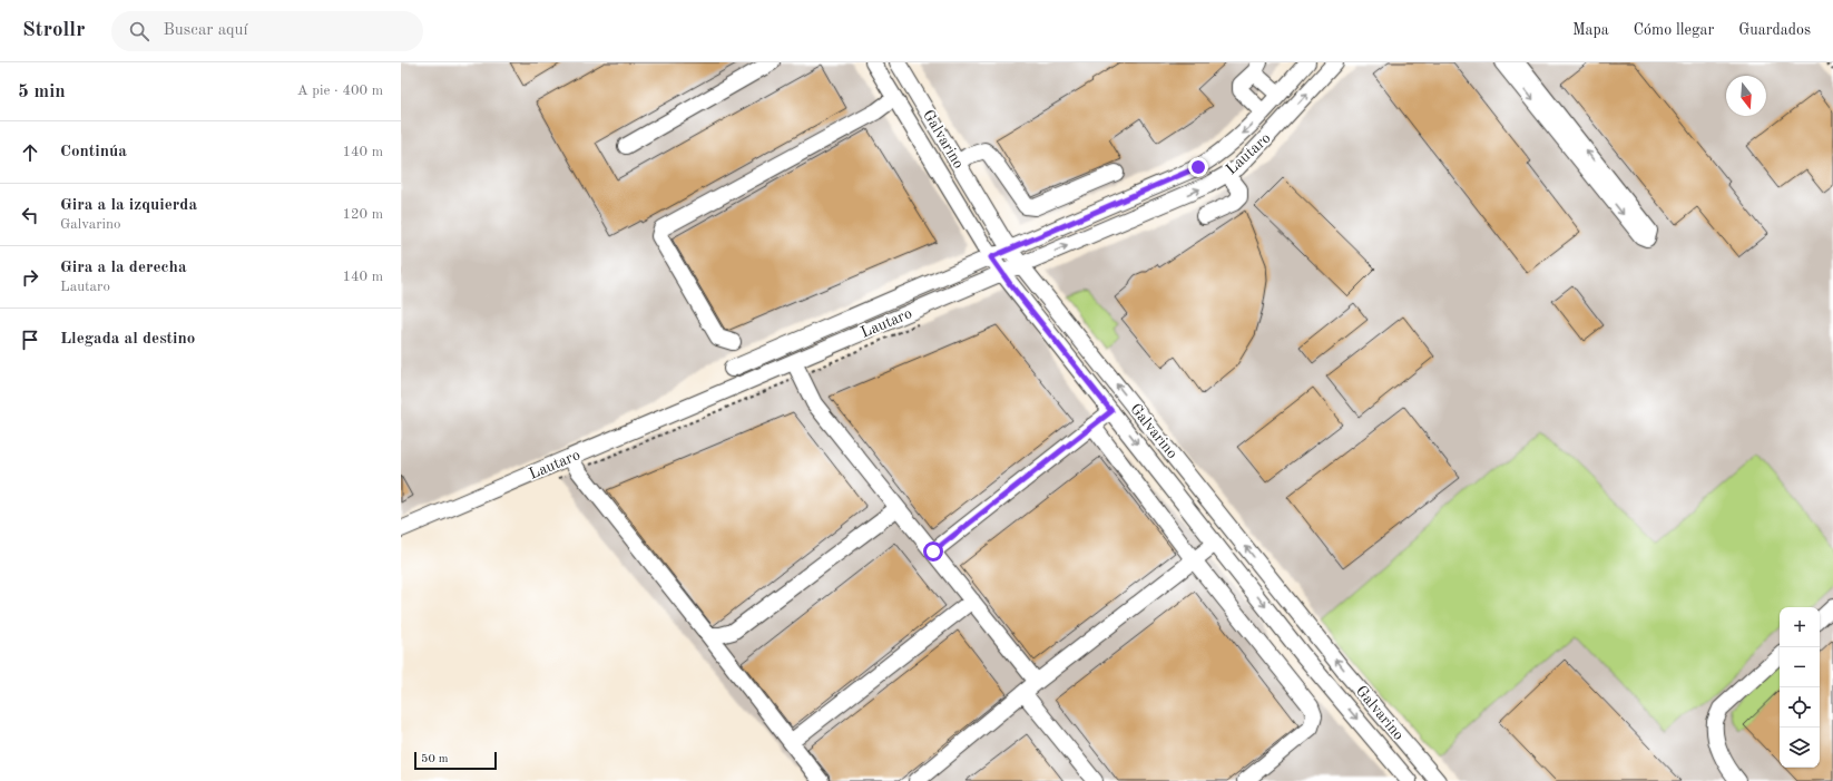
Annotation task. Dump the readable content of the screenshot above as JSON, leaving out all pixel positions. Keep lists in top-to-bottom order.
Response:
{
  "streets": {
    "street": ["Galvarino", "Lautaro"]
  },
  "crossings": [
    ["Galvarino", "Lautaro"]
  ],
  "scale_bar": "50 m",
  "north": "bottom",
  "page": {
    "header": "Strollr",
    "search": "Buscar aquí",
    "nav": ["Mapa", "Cómo llegar", "Guardados"],
    "heading": ["5 min", "A pie · 400 m"],
    "list": [
      ["Continúa", "140 m"],
      ["Gira a la izquierda", "Galvarino", "120 m"],
      ["Gira a la derecha", "Lautaro", "140 m"],
      "Llegada al destino"
    ],
    "map_buttons": ["+", "−"],
    "scale": "50 m"
  }
}
